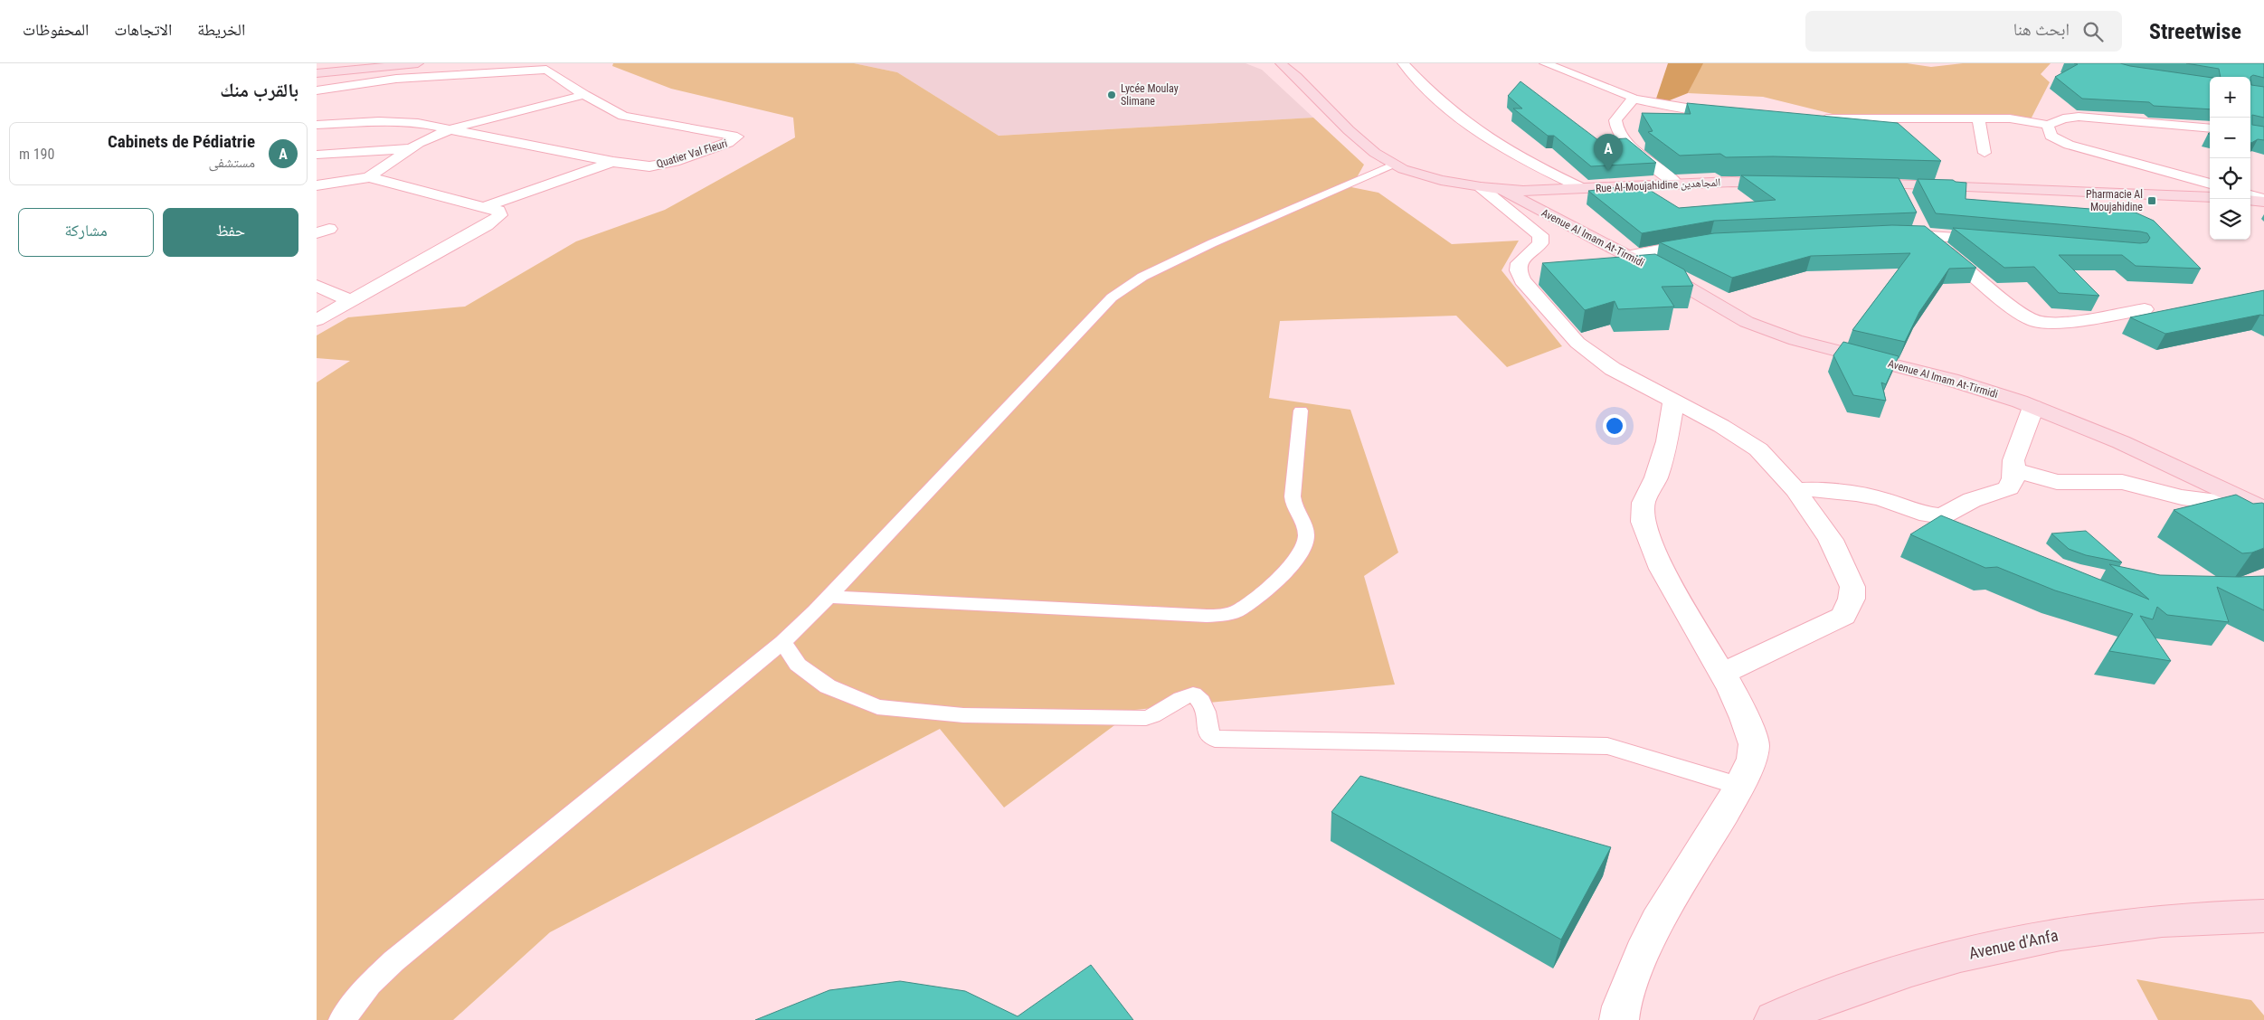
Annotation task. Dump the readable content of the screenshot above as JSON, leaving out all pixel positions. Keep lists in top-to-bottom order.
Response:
{
  "streets": {
    "street": [
      "Quatier Val Fleuri",
      "Rue Al-Moujahidine المجاهدين",
      "Avenue Al Imam At-Tirmidi",
      "Avenue d'Anfa"
    ]
  },
  "crossings": [
    ["Rue Al-Moujahidine المجاهدين", "Avenue Al Imam At-Tirmidi"]
  ],
  "places": {
    "other": ["Lycée Moulay Slimane"],
    "transit": ["Pharmacie Al Moujahidine"]
  },
  "page": {
    "header": "Streetwise",
    "search": "ابحث هنا",
    "nav": ["الخريطة", "الاتجاهات", "المحفوظات"],
    "heading": "بالقرب منك",
    "map_buttons": ["+", "−"],
    "list": [
      {
        "mark": "A",
        "name": "Cabinets de Pédiatrie",
        "note": "مستشفى",
        "value": "190 m"
      }
    ],
    "pins": "A",
    "buttons": ["حفظ", "مشاركة"]
  }
}
